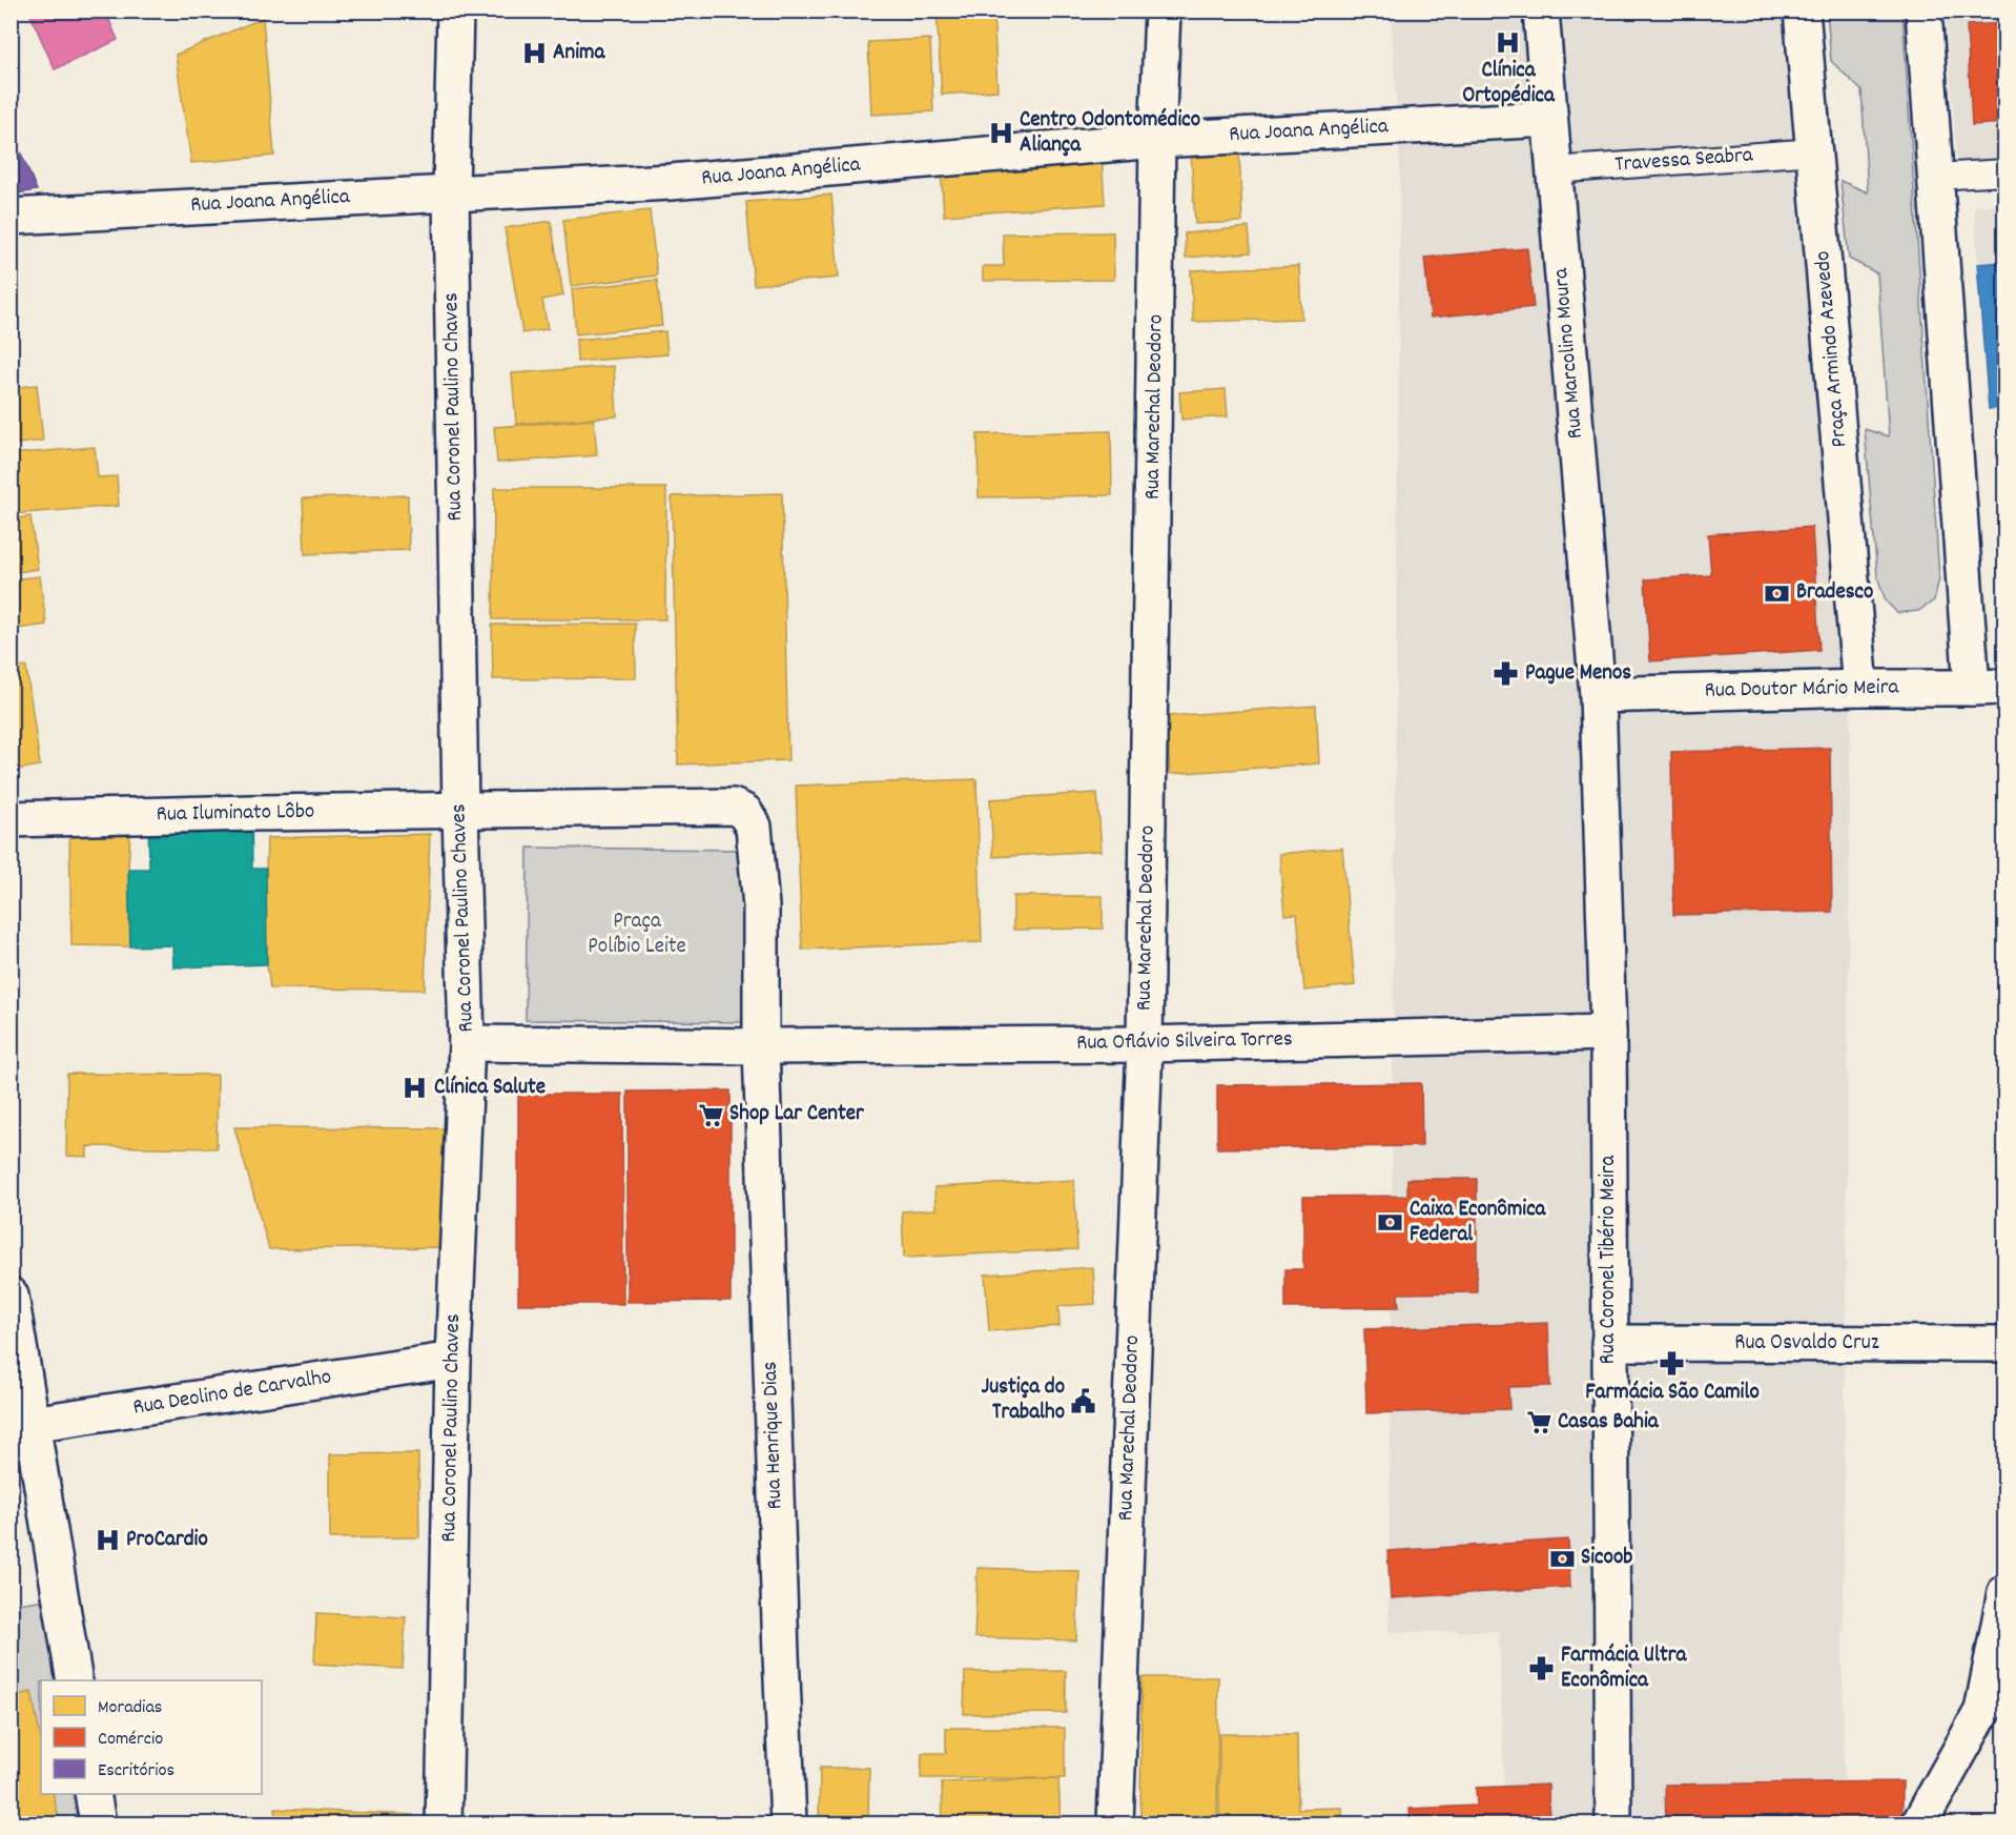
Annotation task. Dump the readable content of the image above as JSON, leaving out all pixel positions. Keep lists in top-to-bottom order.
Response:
{
  "streets": {
    "street": [
      "Rua Joana Angélica",
      "Travessa Seabra",
      "Praça Armindo Azevedo",
      "Rua Marcolino Moura",
      "Rua Coronel Paulino Chaves",
      "Rua Marechal Deodoro",
      "Rua Doutor Mário Meira",
      "Rua Iluminato Lôbo",
      "Rua Oflávio Silveira Torres",
      "Rua Coronel Tibério Meira",
      "Rua Osvaldo Cruz",
      "Rua Deolino de Carvalho",
      "Rua Henrique Dias"
    ]
  },
  "crossings": [
    ["Rua Joana Angélica", "Rua Marcolino Moura"],
    ["Rua Joana Angélica", "Rua Coronel Paulino Chaves"],
    ["Rua Joana Angélica", "Rua Marechal Deodoro"],
    ["Travessa Seabra", "Praça Armindo Azevedo"],
    ["Travessa Seabra", "Rua Marcolino Moura"],
    ["Praça Armindo Azevedo", "Rua Doutor Mário Meira"],
    ["Rua Marcolino Moura", "Rua Doutor Mário Meira"],
    ["Rua Marcolino Moura", "Rua Coronel Tibério Meira"],
    ["Rua Coronel Paulino Chaves", "Rua Iluminato Lôbo"],
    ["Rua Coronel Paulino Chaves", "Rua Deolino de Carvalho"],
    ["Rua Marechal Deodoro", "Rua Oflávio Silveira Torres"],
    ["Rua Doutor Mário Meira", "Rua Coronel Tibério Meira"],
    ["Rua Oflávio Silveira Torres", "Rua Coronel Tibério Meira"],
    ["Rua Oflávio Silveira Torres", "Rua Henrique Dias"],
    ["Rua Coronel Tibério Meira", "Rua Osvaldo Cruz"]
  ],
  "parks": ["Praça Políbio Leite"],
  "places": {
    "hospital": [
      "Clínica Ortopédica",
      "Anima",
      "Centro Odontomédico Aliança",
      "Clínica Salute",
      "ProCardio"
    ],
    "bank": ["Bradesco", "Caixa Econômica Federal", "Sicoob"],
    "pharmacy": ["Pague Menos", "Farmácia São Camilo", "Farmácia Ultra Econômica"],
    "supermarket": ["Shop Lar Center", "Casas Bahia"],
    "public building": ["Justiça do Trabalho"]
  },
  "legend": ["Moradias", "Comércio", "Escritórios"]
}
